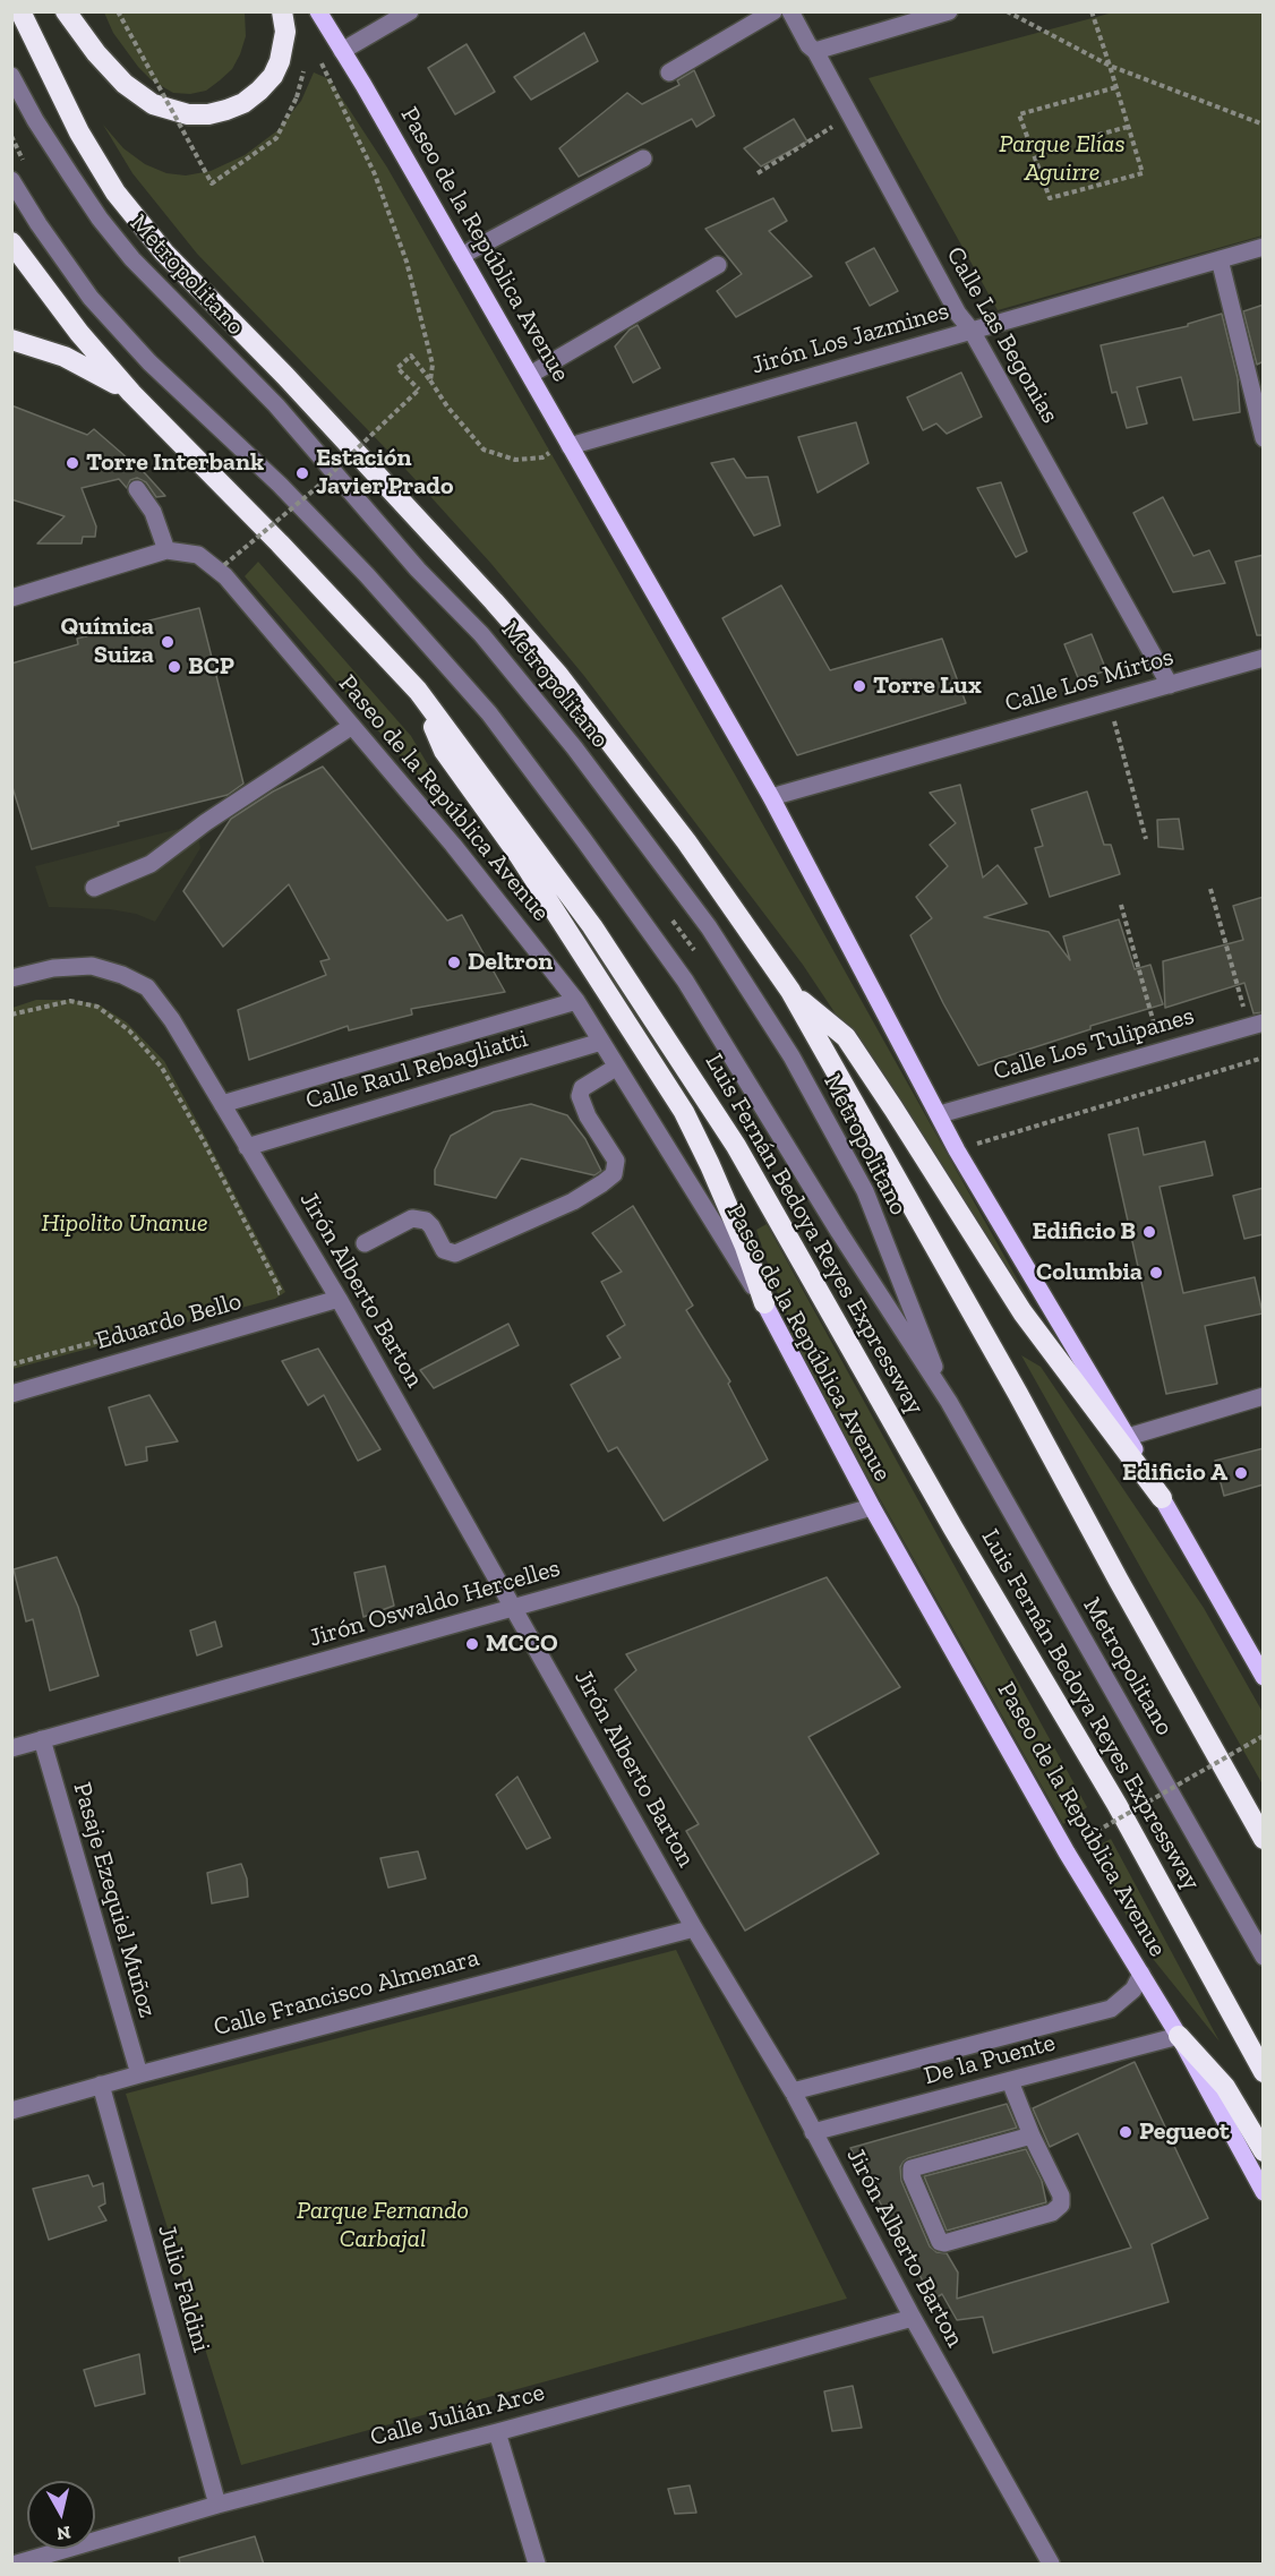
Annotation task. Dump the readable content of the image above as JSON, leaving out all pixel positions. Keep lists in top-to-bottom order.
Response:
{
  "streets": {
    "highway": ["Luis Fernán Bedoya Reyes Expressway"],
    "main road": ["Paseo de la República Avenue"],
    "street": [
      "Metropolitano",
      "Calle Las Begonias",
      "Jirón Los Jazmines",
      "Calle Los Mirtos",
      "Calle Los Tulipanes",
      "Calle Raul Rebagliatti",
      "Jirón Alberto Barton",
      "Eduardo Bello",
      "Jirón Oswaldo Hercelles",
      "Pasaje Ezequiel Muñoz",
      "Calle Francisco Almenara",
      "De la Puente",
      "Julio Faldini",
      "Calle Julián Arce"
    ]
  },
  "crossings": [
    ["Paseo de la República Avenue", "Jirón Los Jazmines"],
    ["Paseo de la República Avenue", "Calle Los Mirtos"],
    ["Paseo de la República Avenue", "Calle Los Tulipanes"],
    ["Paseo de la República Avenue", "Calle Raul Rebagliatti"],
    ["Paseo de la República Avenue", "Jirón Oswaldo Hercelles"],
    ["Paseo de la República Avenue", "De la Puente"],
    ["Calle Las Begonias", "Jirón Los Jazmines"],
    ["Calle Las Begonias", "Calle Los Mirtos"],
    ["Calle Raul Rebagliatti", "Jirón Alberto Barton"],
    ["Jirón Alberto Barton", "Eduardo Bello"],
    ["Jirón Alberto Barton", "Jirón Oswaldo Hercelles"],
    ["Jirón Alberto Barton", "Calle Francisco Almenara"],
    ["Jirón Alberto Barton", "De la Puente"],
    ["Jirón Alberto Barton", "Calle Julián Arce"],
    ["Jirón Oswaldo Hercelles", "Pasaje Ezequiel Muñoz"],
    ["Pasaje Ezequiel Muñoz", "Calle Francisco Almenara"],
    ["Calle Francisco Almenara", "Julio Faldini"],
    ["Julio Faldini", "Calle Julián Arce"]
  ],
  "parks": ["Parque Elías Aguirre", "Hipolito Unanue", "Parque Fernando Carbajal"],
  "places": [
    "Torre Interbank",
    "Estación Javier Prado",
    "Química Suiza",
    "BCP",
    "Torre Lux",
    "Deltron",
    "Edificio B",
    "Columbia",
    "Edificio A",
    "MCCO",
    "Pegueot"
  ],
  "north": "bottom"
}
